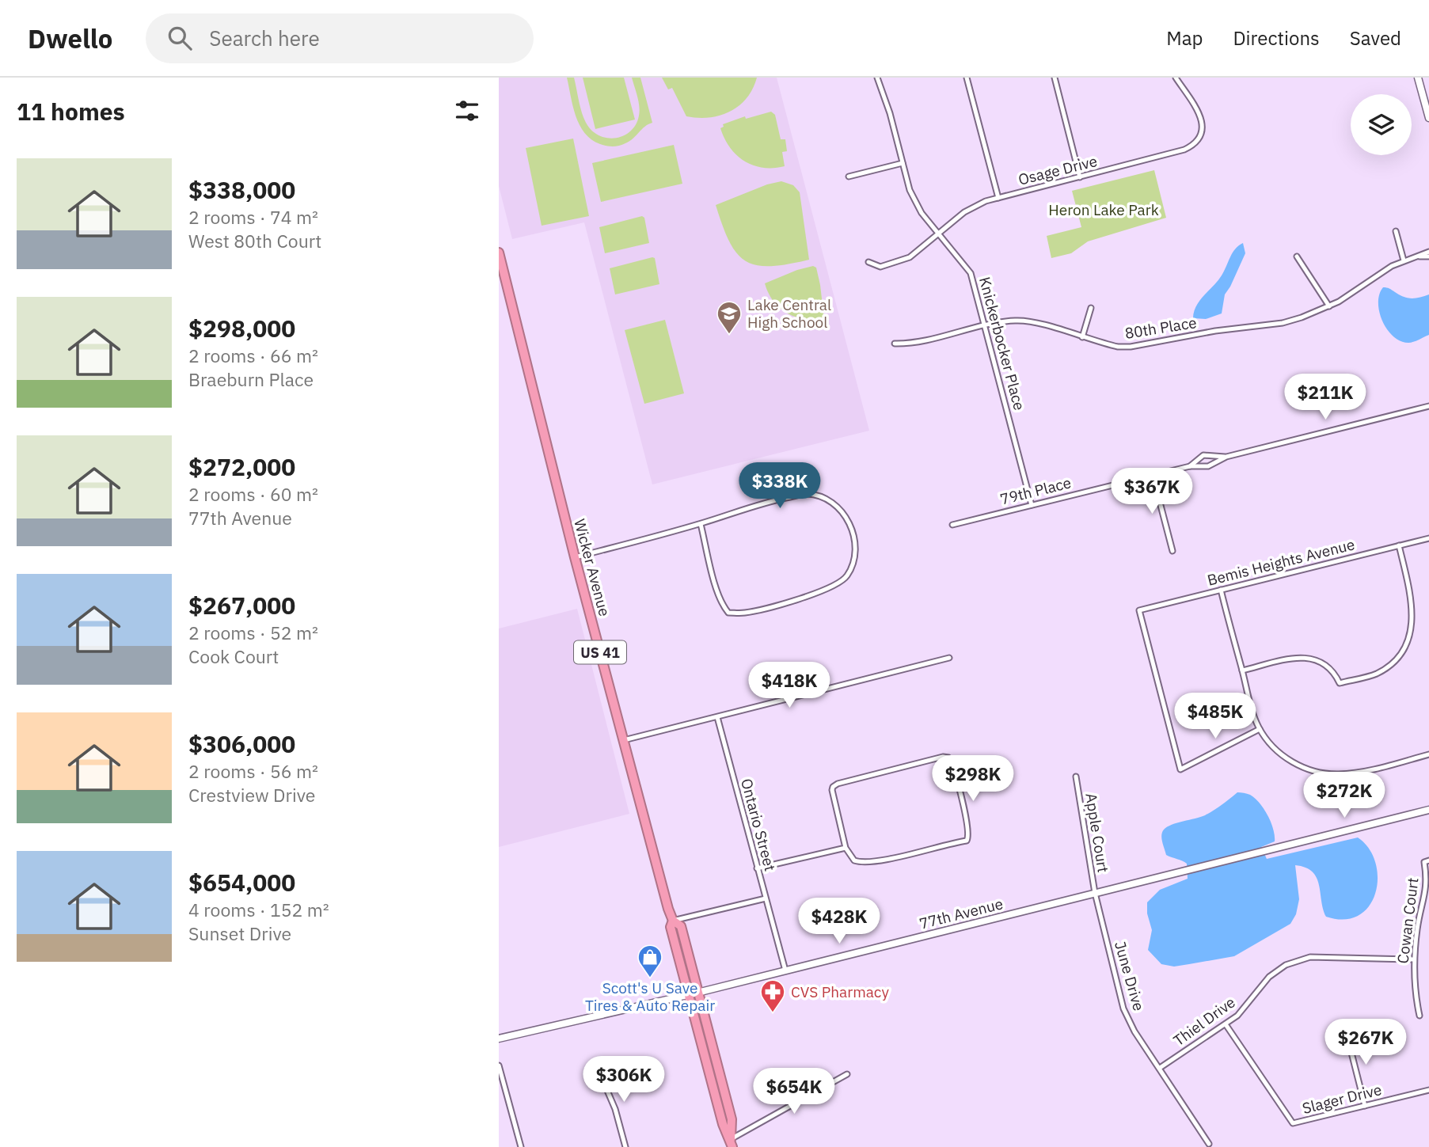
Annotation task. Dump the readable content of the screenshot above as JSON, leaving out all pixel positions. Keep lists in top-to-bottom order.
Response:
{
  "streets": {
    "highway": ["Wicker Avenue", "US 41"],
    "street": [
      "Osage Drive",
      "80th Place",
      "Knickerbocker Place",
      "79th Place",
      "Bemis Heights Avenue",
      "Ontario Street",
      "Apple Court",
      "77th Avenue",
      "Cowan Court",
      "June Drive",
      "Thiel Drive",
      "Slager Drive"
    ]
  },
  "crossings": [
    ["Osage Drive", "Knickerbocker Place"],
    ["80th Place", "Knickerbocker Place"],
    ["Knickerbocker Place", "79th Place"],
    ["Wicker Avenue", "77th Avenue"],
    ["Ontario Street", "77th Avenue"],
    ["Apple Court", "77th Avenue"],
    ["Apple Court", "June Drive"],
    ["77th Avenue", "June Drive"],
    ["Cowan Court", "Thiel Drive"],
    ["June Drive", "Thiel Drive"],
    ["Thiel Drive", "Slager Drive"]
  ],
  "parks": ["Heron Lake Park"],
  "places": {
    "school or university": ["Lake Central High School"],
    "shop": ["Scott's U Save Tires & Auto Repair"],
    "pharmacy": ["CVS Pharmacy"]
  },
  "page": {
    "header": "Dwello",
    "search": "Search here",
    "nav": ["Map", "Directions", "Saved"],
    "heading": "11 homes",
    "list": [
      {
        "name": "$338,000",
        "note": "2 rooms · 74 m² · West 80th Court"
      },
      {
        "name": "$298,000",
        "note": "2 rooms · 66 m² · Braeburn Place"
      },
      {
        "name": "$272,000",
        "note": "2 rooms · 60 m² · 77th Avenue"
      },
      {
        "name": "$267,000",
        "note": "2 rooms · 52 m² · Cook Court"
      },
      {
        "name": "$306,000",
        "note": "2 rooms · 56 m² · Crestview Drive"
      },
      {
        "name": "$654,000",
        "note": "4 rooms · 152 m² · Sunset Drive"
      }
    ],
    "price": [
      "$211K",
      "$338K",
      "$367K",
      "$418K",
      "$485K",
      "$298K",
      "$272K",
      "$428K",
      "$267K",
      "$306K",
      "$654K"
    ]
  }
}
